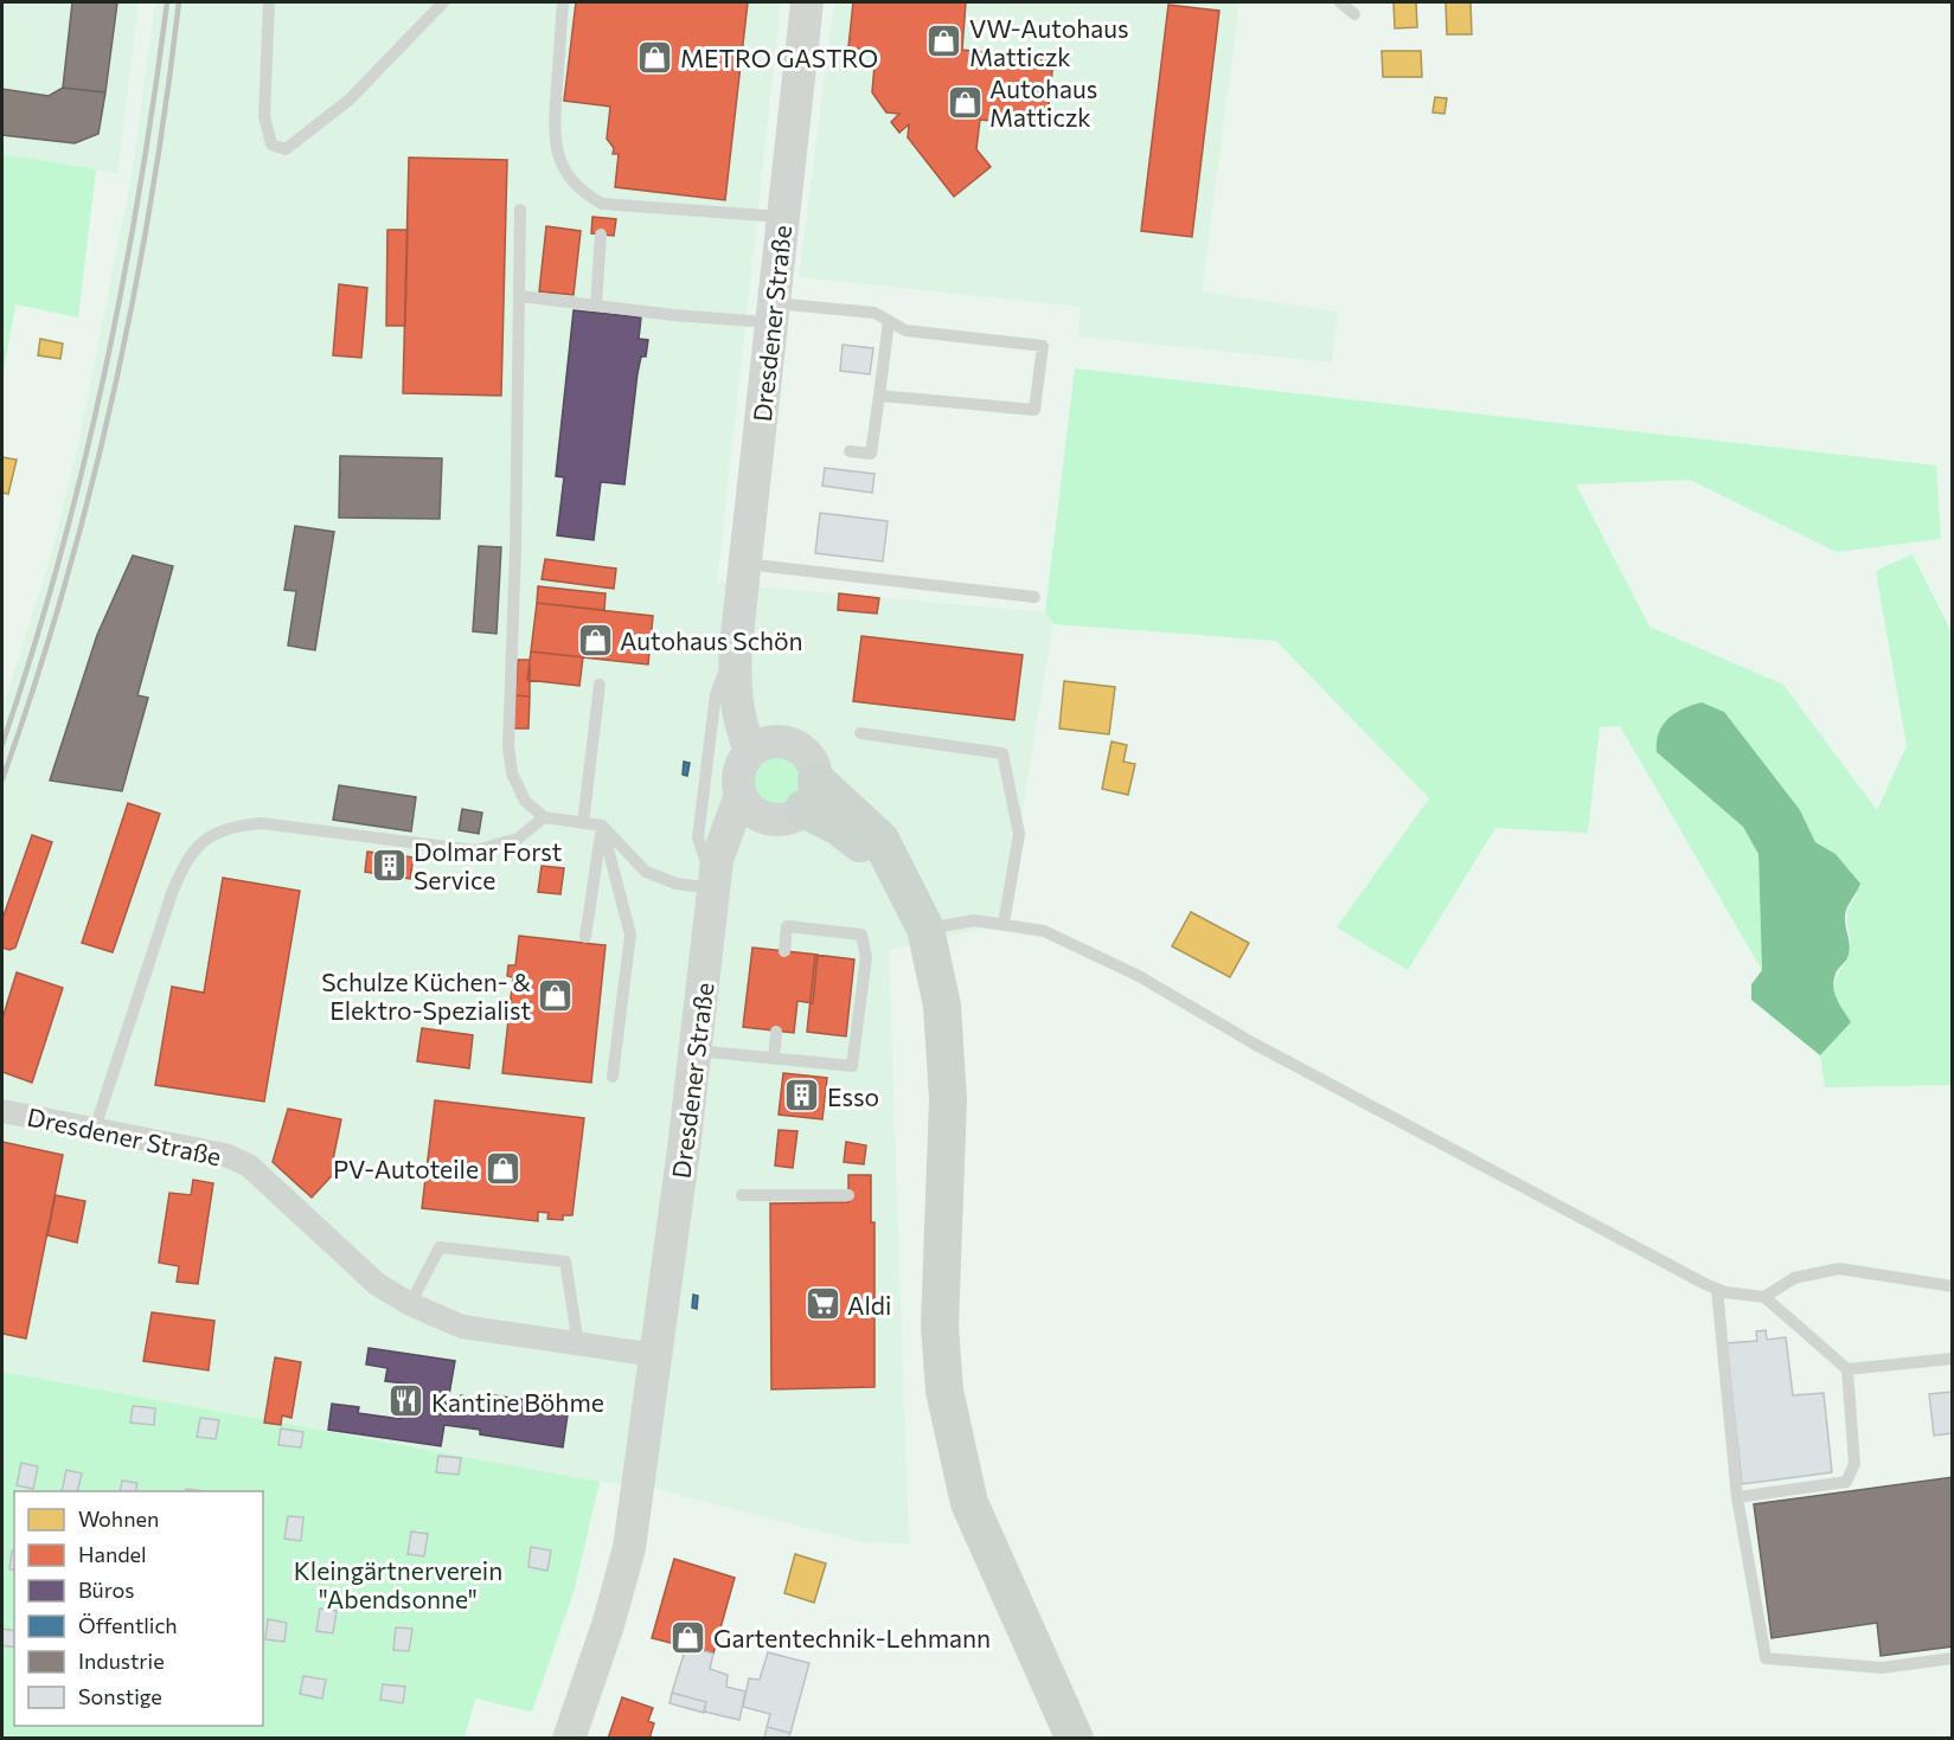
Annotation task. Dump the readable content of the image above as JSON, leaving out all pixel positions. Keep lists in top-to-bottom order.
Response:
{
  "streets": {
    "main road": ["Dresdener Straße"]
  },
  "parks": ["Kleingärtnerverein \"Abendsonne\""],
  "places": {
    "shop": [
      "VW-Autohaus Matticzk",
      "METRO GASTRO",
      "Autohaus Matticzk",
      "Autohaus Schön",
      "Schulze Küchen- & Elektro-Spezialist",
      "PV-Autoteile",
      "Gartentechnik-Lehmann"
    ],
    "building": ["Dolmar Forst Service", "Esso"],
    "supermarket": ["Aldi"],
    "restaurant": ["Kantine Böhme"]
  },
  "legend": [
    "Wohnen",
    "Handel",
    "Büros",
    "Öffentlich",
    "Industrie",
    "Sonstige"
  ]
}
